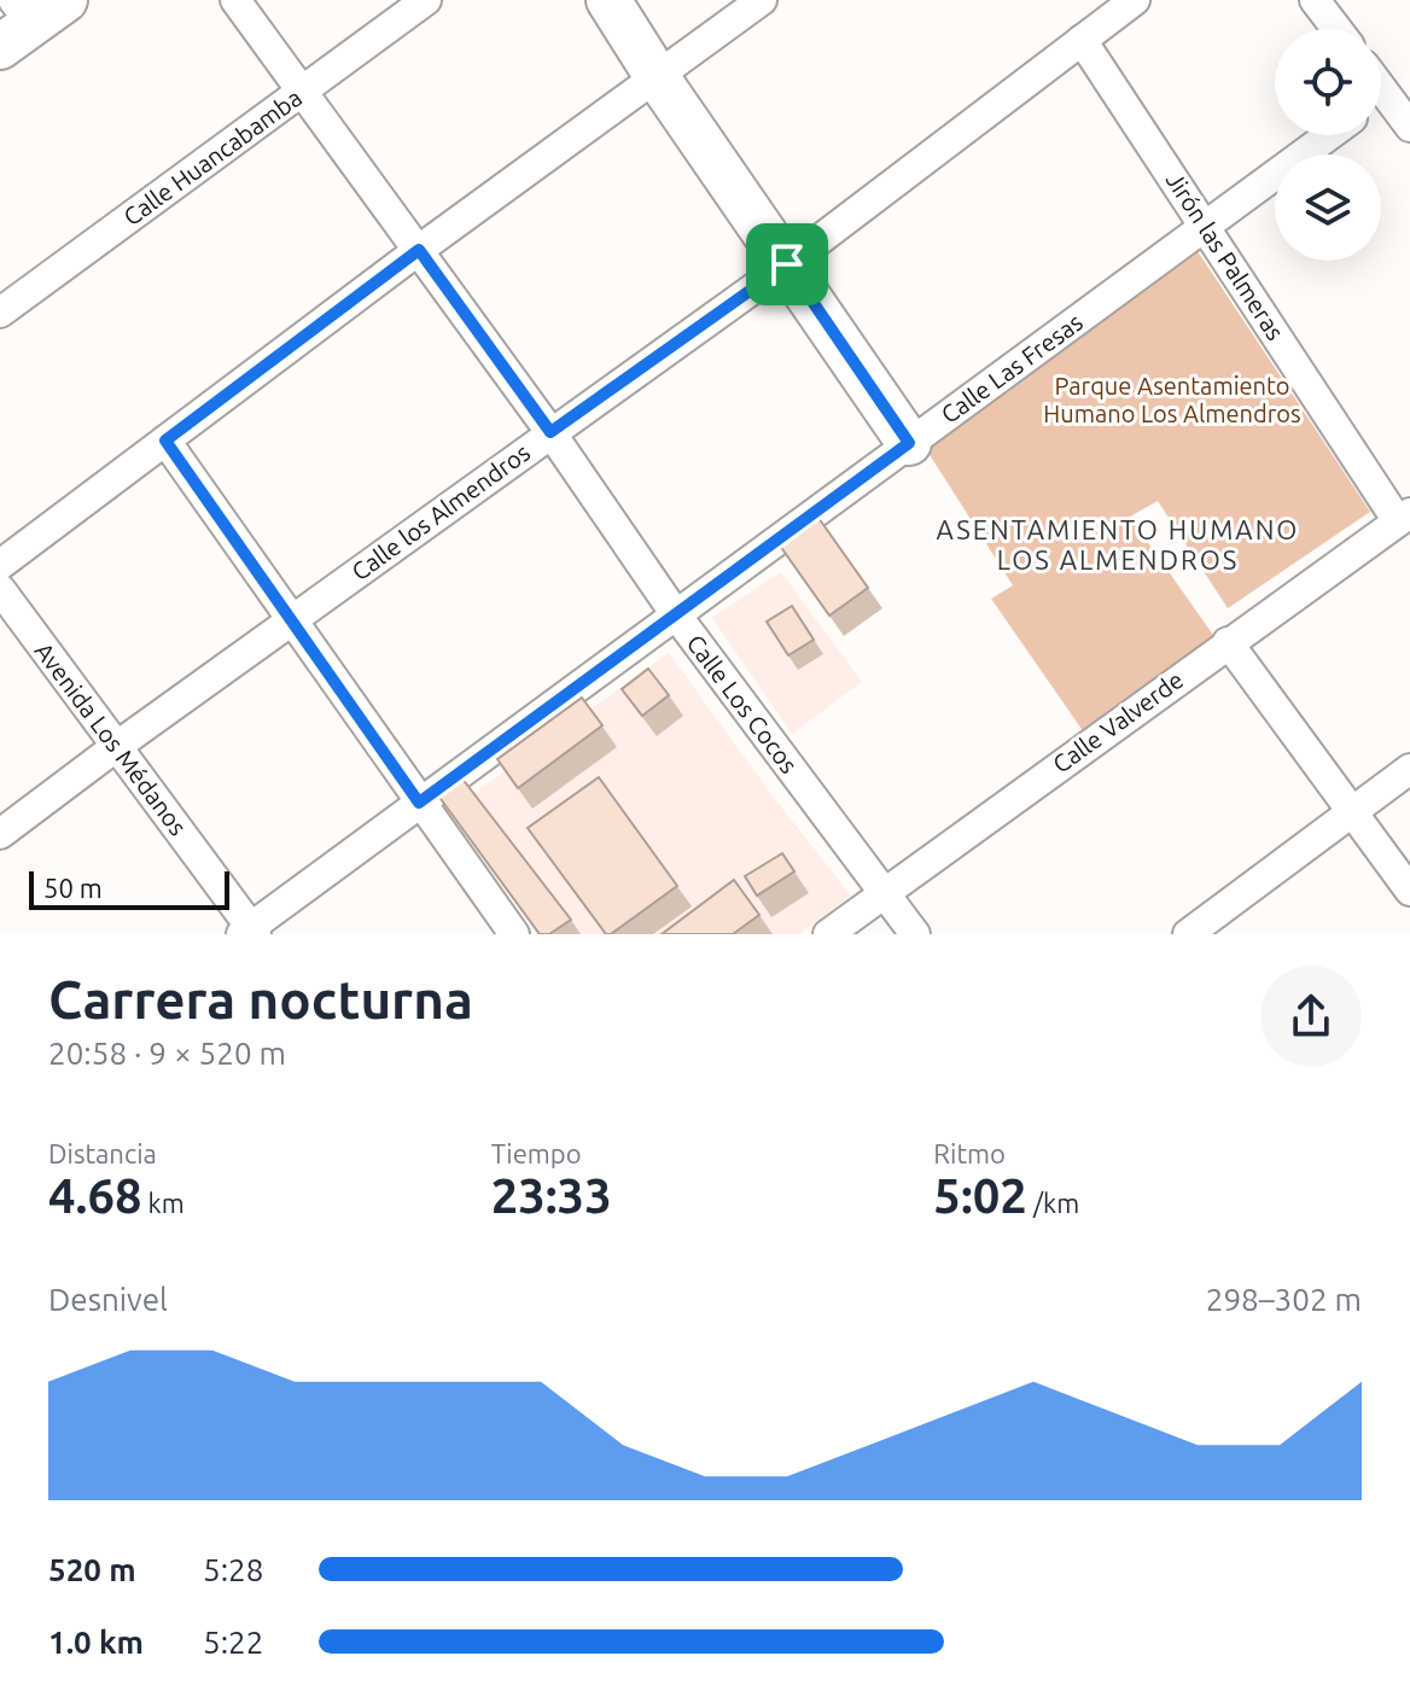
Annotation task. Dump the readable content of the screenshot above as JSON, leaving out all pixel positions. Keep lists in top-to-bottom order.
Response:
{
  "streets": {
    "street": [
      "Calle Huancabamba",
      "Jirón las Palmeras",
      "Calle Las Fresas",
      "Calle los Almendros",
      "Calle Los Cocos",
      "Calle Valverde",
      "Avenida Los Médanos"
    ]
  },
  "crossings": [
    ["Calle Huancabamba", "Calle Los Cocos"],
    ["Jirón las Palmeras", "Calle Las Fresas"],
    ["Jirón las Palmeras", "Calle los Almendros"],
    ["Jirón las Palmeras", "Calle Valverde"],
    ["Calle Las Fresas", "Calle Los Cocos"],
    ["Calle Las Fresas", "Avenida Los Médanos"],
    ["Calle los Almendros", "Calle Los Cocos"],
    ["Calle los Almendros", "Avenida Los Médanos"],
    ["Calle Los Cocos", "Calle Valverde"]
  ],
  "districts": ["ASENTAMIENTO HUMANO LOS ALMENDROS"],
  "parks": ["Parque Asentamiento Humano Los Almendros"],
  "scale_bar": "50 m",
  "page": {
    "scale": "50 m",
    "heading": ["Carrera nocturna", "20:58 · 9 × 520 m"],
    "stats": [
      ["Distancia", "4.68 km"],
      ["Tiempo", "23:33"],
      ["Ritmo", "5:02 /km"]
    ],
    "chart": ["Desnivel", "298–302 m"],
    "list": [
      {
        "name": "520 m",
        "note": "5:28"
      },
      {
        "name": "1.0 km",
        "note": "5:22"
      }
    ]
  }
}
